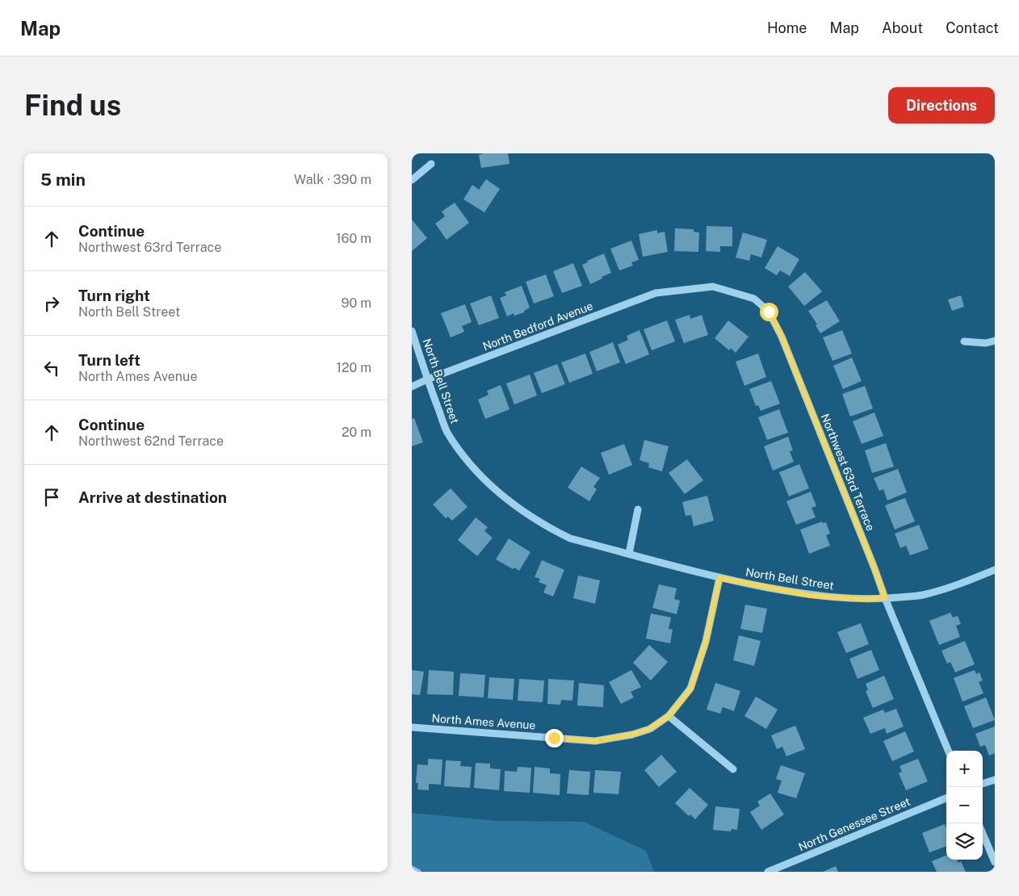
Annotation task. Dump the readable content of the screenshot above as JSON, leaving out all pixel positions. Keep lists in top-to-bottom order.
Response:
{
  "streets": {
    "street": [
      "North Bedford Avenue",
      "North Bell Street",
      "Northwest 63rd Terrace",
      "North Ames Avenue",
      "North Genessee Street"
    ]
  },
  "crossings": [
    ["North Bedford Avenue", "North Bell Street"],
    ["North Bedford Avenue", "Northwest 63rd Terrace"],
    ["North Bell Street", "Northwest 63rd Terrace"]
  ],
  "page": {
    "header": "Map",
    "nav": [
      "Home",
      "Map",
      "About",
      "Contact"
    ],
    "buttons": "Directions",
    "title": "Find us",
    "heading": ["5 min", "Walk · 390 m"],
    "list": [
      ["Continue", "Northwest 63rd Terrace", "160 m"],
      ["Turn right", "North Bell Street", "90 m"],
      ["Turn left", "North Ames Avenue", "120 m"],
      ["Continue", "Northwest 62nd Terrace", "20 m"],
      "Arrive at destination"
    ],
    "map_buttons": ["+", "−"]
  }
}
